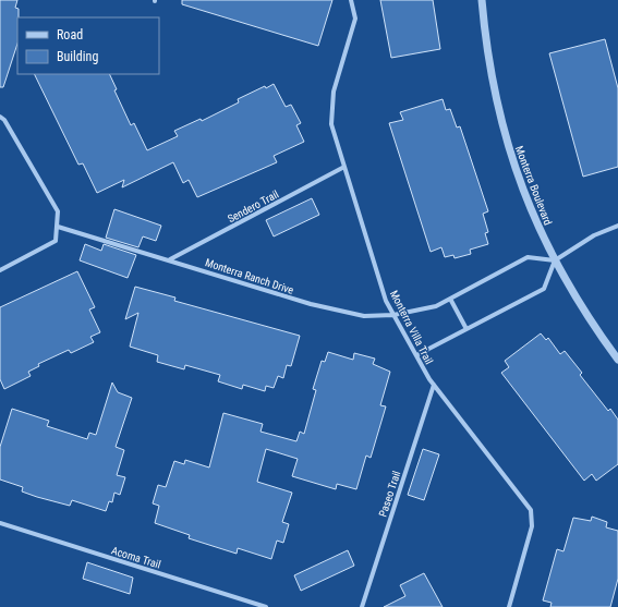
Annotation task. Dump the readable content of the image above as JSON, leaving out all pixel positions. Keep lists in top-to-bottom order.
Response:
{
  "streets": {
    "street": [
      "Monterra Boulevard",
      "Sendero Trail",
      "Monterra Ranch Drive",
      "Monterra Villa Trail",
      "Paseo Trail",
      "Acoma Trail"
    ]
  },
  "crossings": [
    ["Monterra Boulevard", "Monterra Ranch Drive"],
    ["Sendero Trail", "Monterra Ranch Drive"],
    ["Sendero Trail", "Monterra Villa Trail"],
    ["Monterra Ranch Drive", "Monterra Villa Trail"],
    ["Monterra Villa Trail", "Paseo Trail"]
  ],
  "legend": ["Road", "Building"]
}
